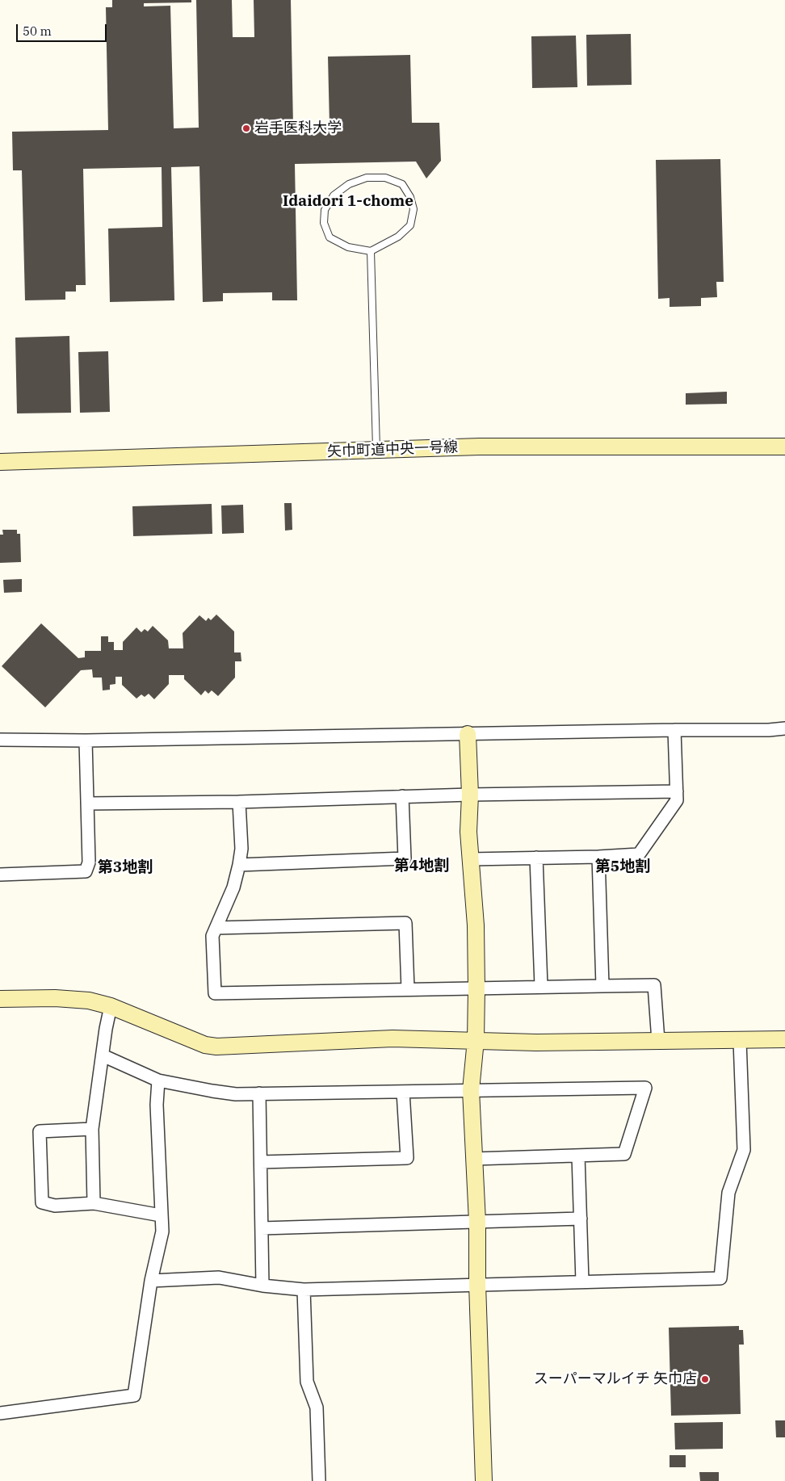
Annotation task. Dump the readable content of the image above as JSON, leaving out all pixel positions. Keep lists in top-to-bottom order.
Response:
{
  "streets": {
    "street": ["矢巾町道中央一号線"]
  },
  "districts": [
    "Idaidori 1-chome",
    "第4地割",
    "第5地割",
    "第3地割"
  ],
  "places": ["岩手医科大学", "スーパーマルイチ 矢巾店"],
  "scale_bar": "50 m"
}
